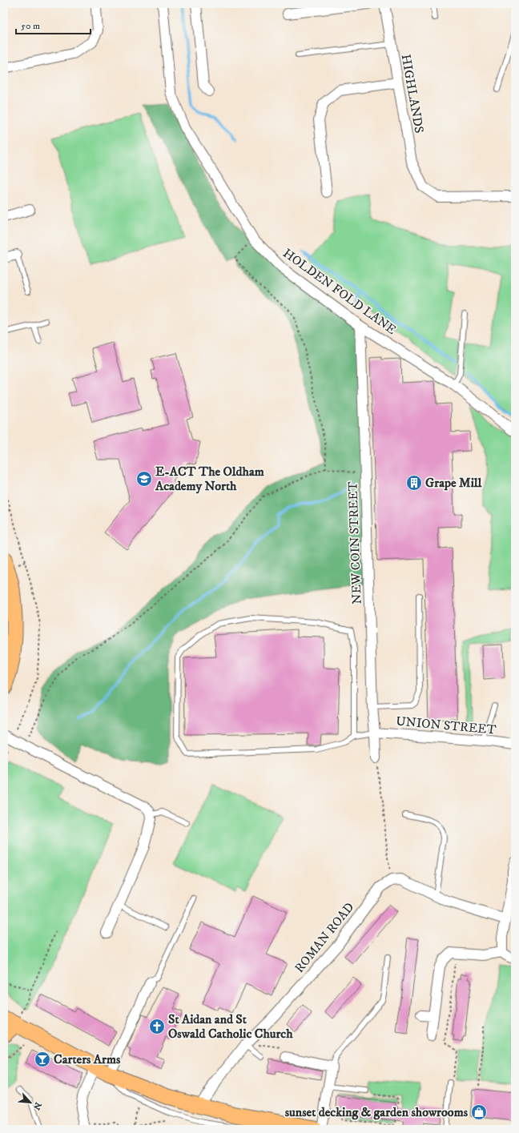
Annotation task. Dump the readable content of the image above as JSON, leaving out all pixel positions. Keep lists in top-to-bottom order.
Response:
{
  "streets": {
    "street": [
      "HIGHLANDS",
      "HOLDEN FOLD LANE",
      "NEW COIN STREET",
      "UNION STREET",
      "ROMAN ROAD"
    ]
  },
  "crossings": [
    ["HOLDEN FOLD LANE", "NEW COIN STREET"],
    ["NEW COIN STREET", "UNION STREET"]
  ],
  "places": {
    "school or university": ["E-ACT The Oldham Academy North"],
    "building": ["Grape Mill"],
    "church": ["St Aidan and St Oswald Catholic Church"],
    "bar": ["Carters Arms"],
    "shop": ["sunset decking & garden showrooms"]
  },
  "scale_bar": "50 m",
  "north": "bottom right"
}
